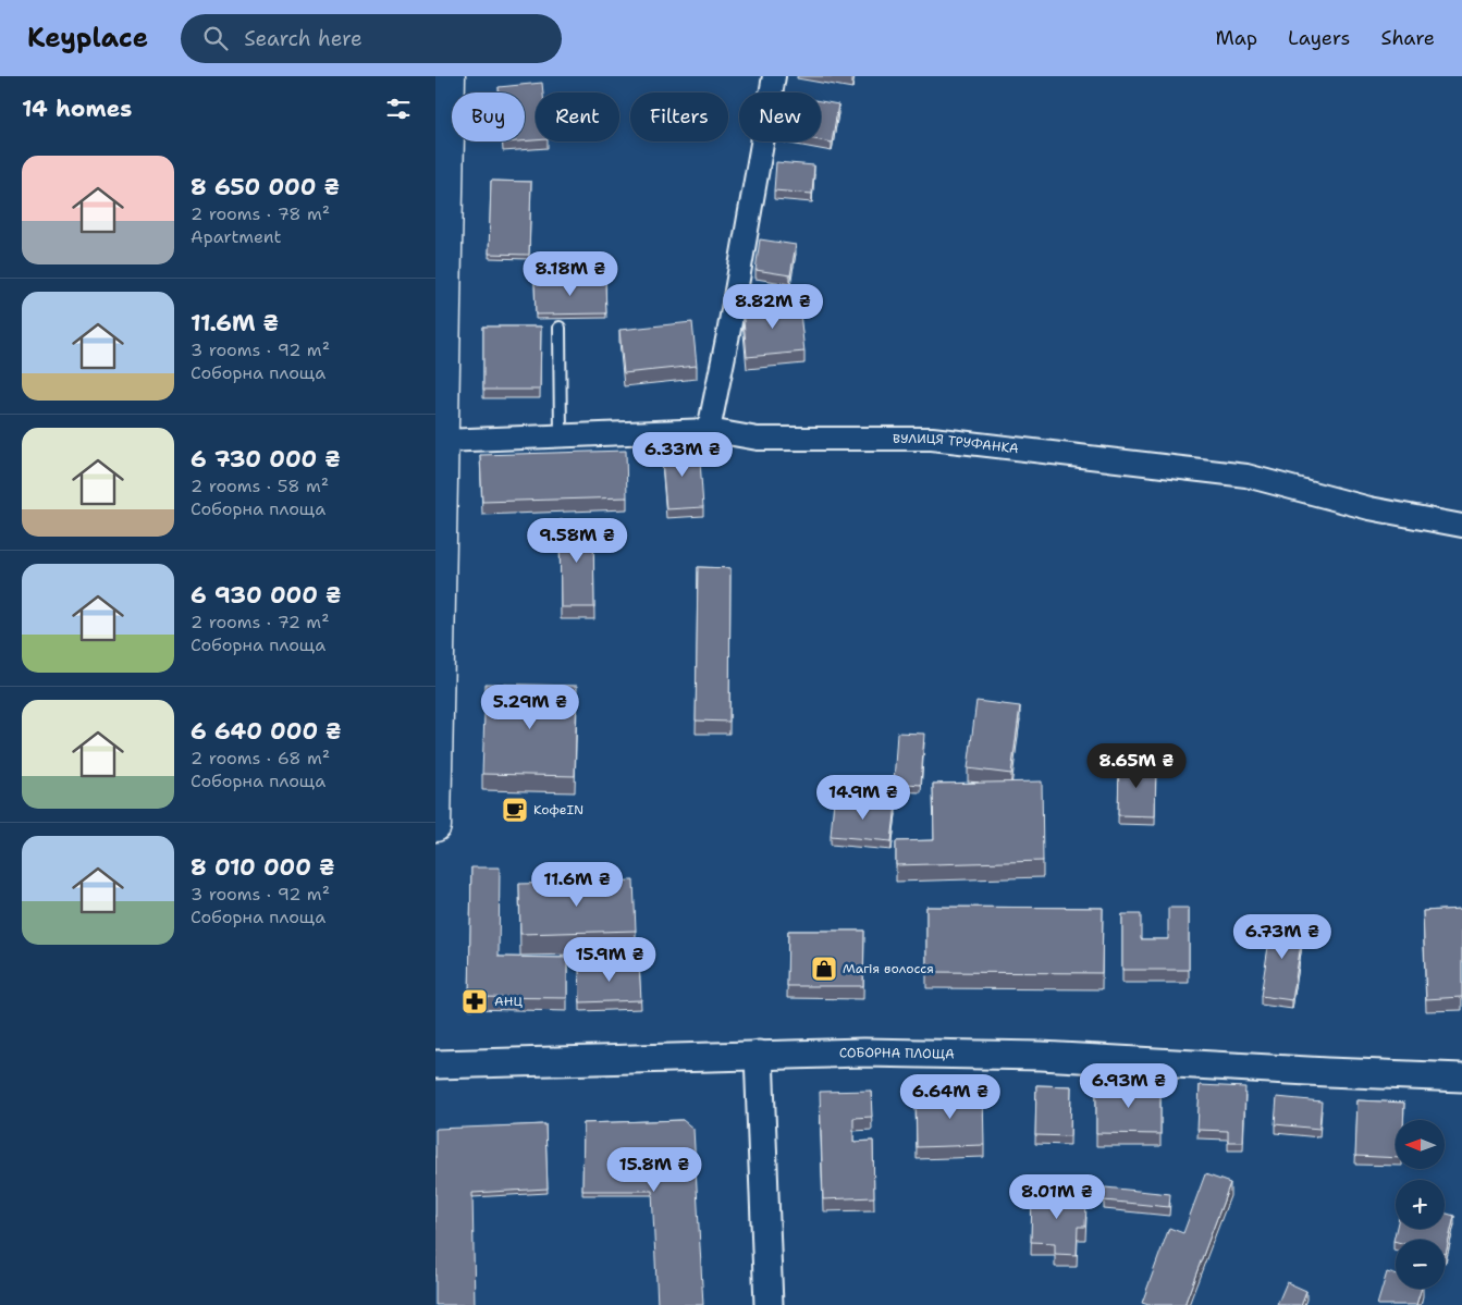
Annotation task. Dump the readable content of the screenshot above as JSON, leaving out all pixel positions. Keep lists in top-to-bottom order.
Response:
{
  "streets": {
    "street": ["ВУЛИЦЯ ТРУФАНКА", "СОБОРНА ПЛОЩА"]
  },
  "places": {
    "cafe": ["КофеIN"],
    "shop": ["Магія волосся"],
    "pharmacy": ["АНЦ"]
  },
  "north": "left",
  "page": {
    "header": "Keyplace",
    "search": "Search here",
    "nav": ["Map", "Layers", "Share"],
    "heading": "14 homes",
    "chip": [
      "Buy",
      "Rent",
      "Filters",
      "New"
    ],
    "list": [
      {
        "name": "8 650 000 ₴",
        "note": "2 rooms · 78 m² · Apartment"
      },
      {
        "name": "11.6M ₴",
        "note": "3 rooms · 92 m² · Соборна площа"
      },
      {
        "name": "6 730 000 ₴",
        "note": "2 rooms · 58 m² · Соборна площа"
      },
      {
        "name": "6 930 000 ₴",
        "note": "2 rooms · 72 m² · Соборна площа"
      },
      {
        "name": "6 640 000 ₴",
        "note": "2 rooms · 68 m² · Соборна площа"
      },
      {
        "name": "8 010 000 ₴",
        "note": "3 rooms · 92 m² · Соборна площа"
      }
    ],
    "price": [
      "8.18M ₴",
      "8.82M ₴",
      "6.33M ₴",
      "9.58M ₴",
      "5.29M ₴",
      "8.65M ₴",
      "14.9M ₴",
      "11.6M ₴",
      "6.73M ₴",
      "15.9M ₴",
      "6.93M ₴",
      "6.64M ₴",
      "15.8M ₴",
      "8.01M ₴"
    ],
    "map_buttons": ["+", "−"]
  }
}
